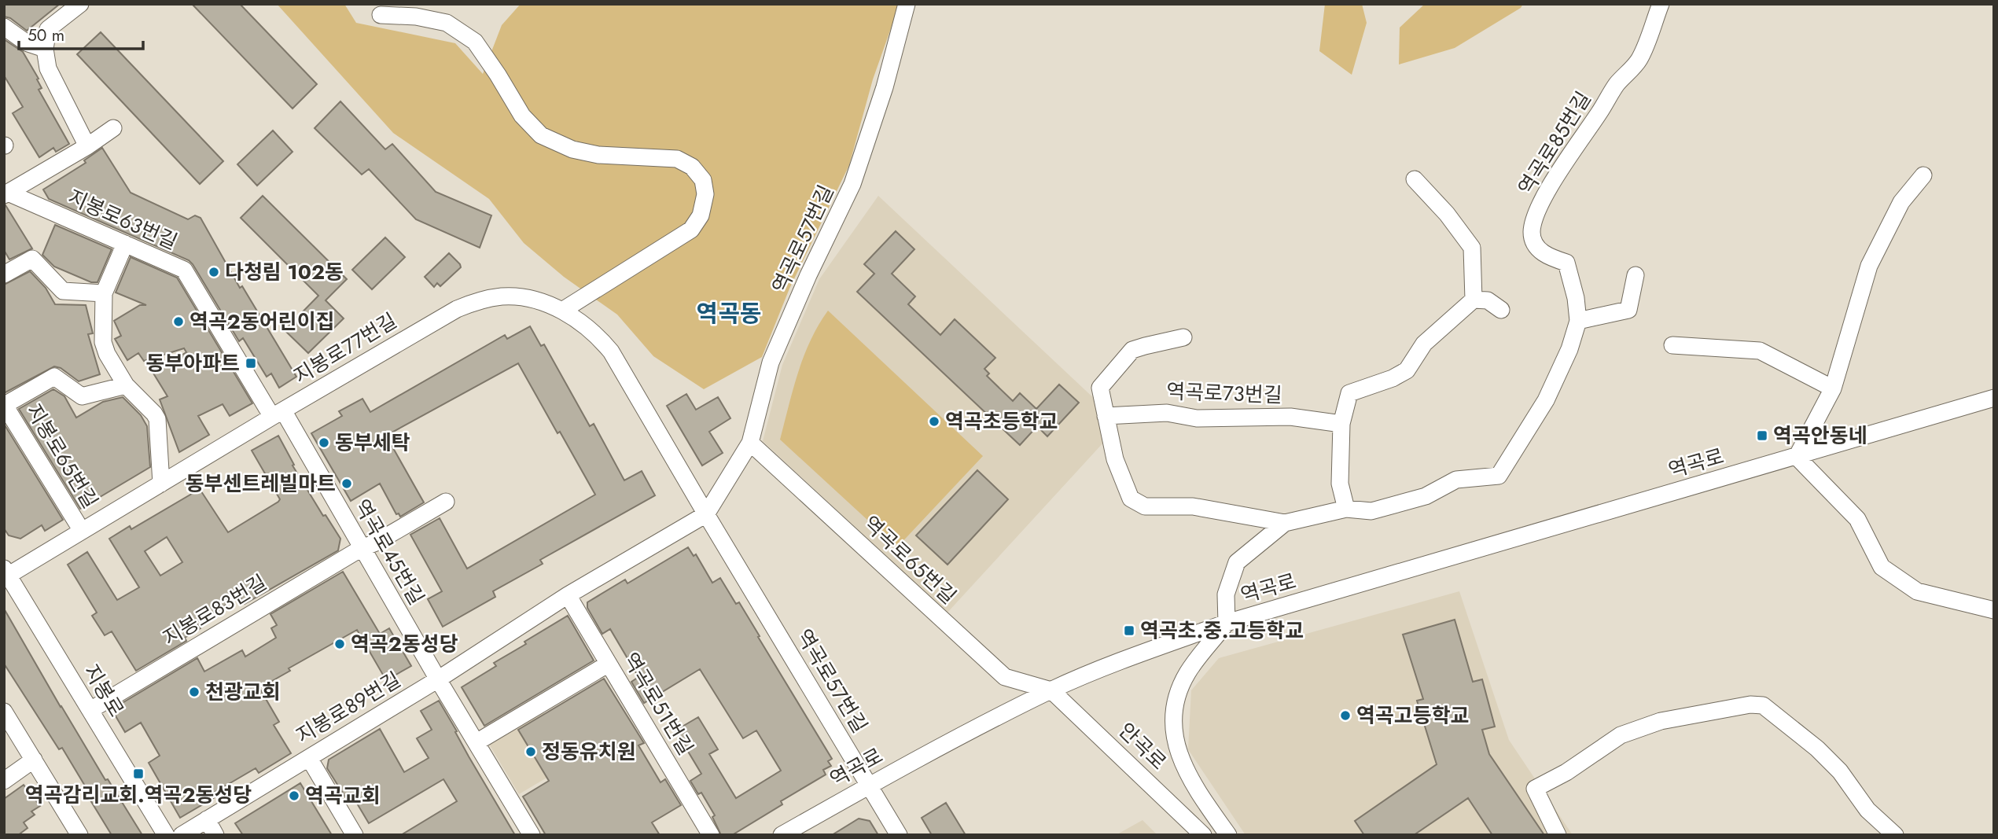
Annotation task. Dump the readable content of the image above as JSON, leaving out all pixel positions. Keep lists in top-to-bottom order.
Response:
{
  "streets": {
    "street": [
      "역곡로85번길",
      "지봉로63번길",
      "역곡로57번길",
      "지봉로77번길",
      "역곡로73번길",
      "지봉로65번길",
      "역곡로",
      "역곡로45번길",
      "역곡로65번길",
      "지봉로83번길",
      "지봉로",
      "역곡로51번길",
      "지봉로89번길",
      "안곡로"
    ]
  },
  "crossings": [
    ["지봉로63번길", "지봉로77번길"],
    ["지봉로63번길", "역곡로45번길"],
    ["역곡로57번길", "지봉로77번길"],
    ["역곡로57번길", "역곡로"],
    ["역곡로57번길", "역곡로65번길"],
    ["역곡로57번길", "지봉로89번길"],
    ["지봉로77번길", "지봉로65번길"],
    ["지봉로77번길", "역곡로45번길"],
    ["지봉로77번길", "지봉로"],
    ["역곡로", "역곡로65번길"],
    ["역곡로", "안곡로"],
    ["역곡로45번길", "지봉로83번길"],
    ["역곡로45번길", "지봉로89번길"],
    ["역곡로65번길", "안곡로"],
    ["지봉로83번길", "지봉로"],
    ["역곡로51번길", "지봉로89번길"]
  ],
  "districts": ["역곡동"],
  "places": {
    "other": [
      "다청림 102동",
      "역곡2동어린이집",
      "역곡초등학교",
      "동부세탁",
      "동부센트레빌마트",
      "역곡2동성당",
      "천광교회",
      "역곡고등학교",
      "정동유치원",
      "역곡교회"
    ],
    "transit": [
      "동부아파트",
      "역곡안동네",
      "역곡초.중.고등학교",
      "역곡감리교회.역곡2동성당"
    ]
  },
  "scale_bar": "50 m"
}
